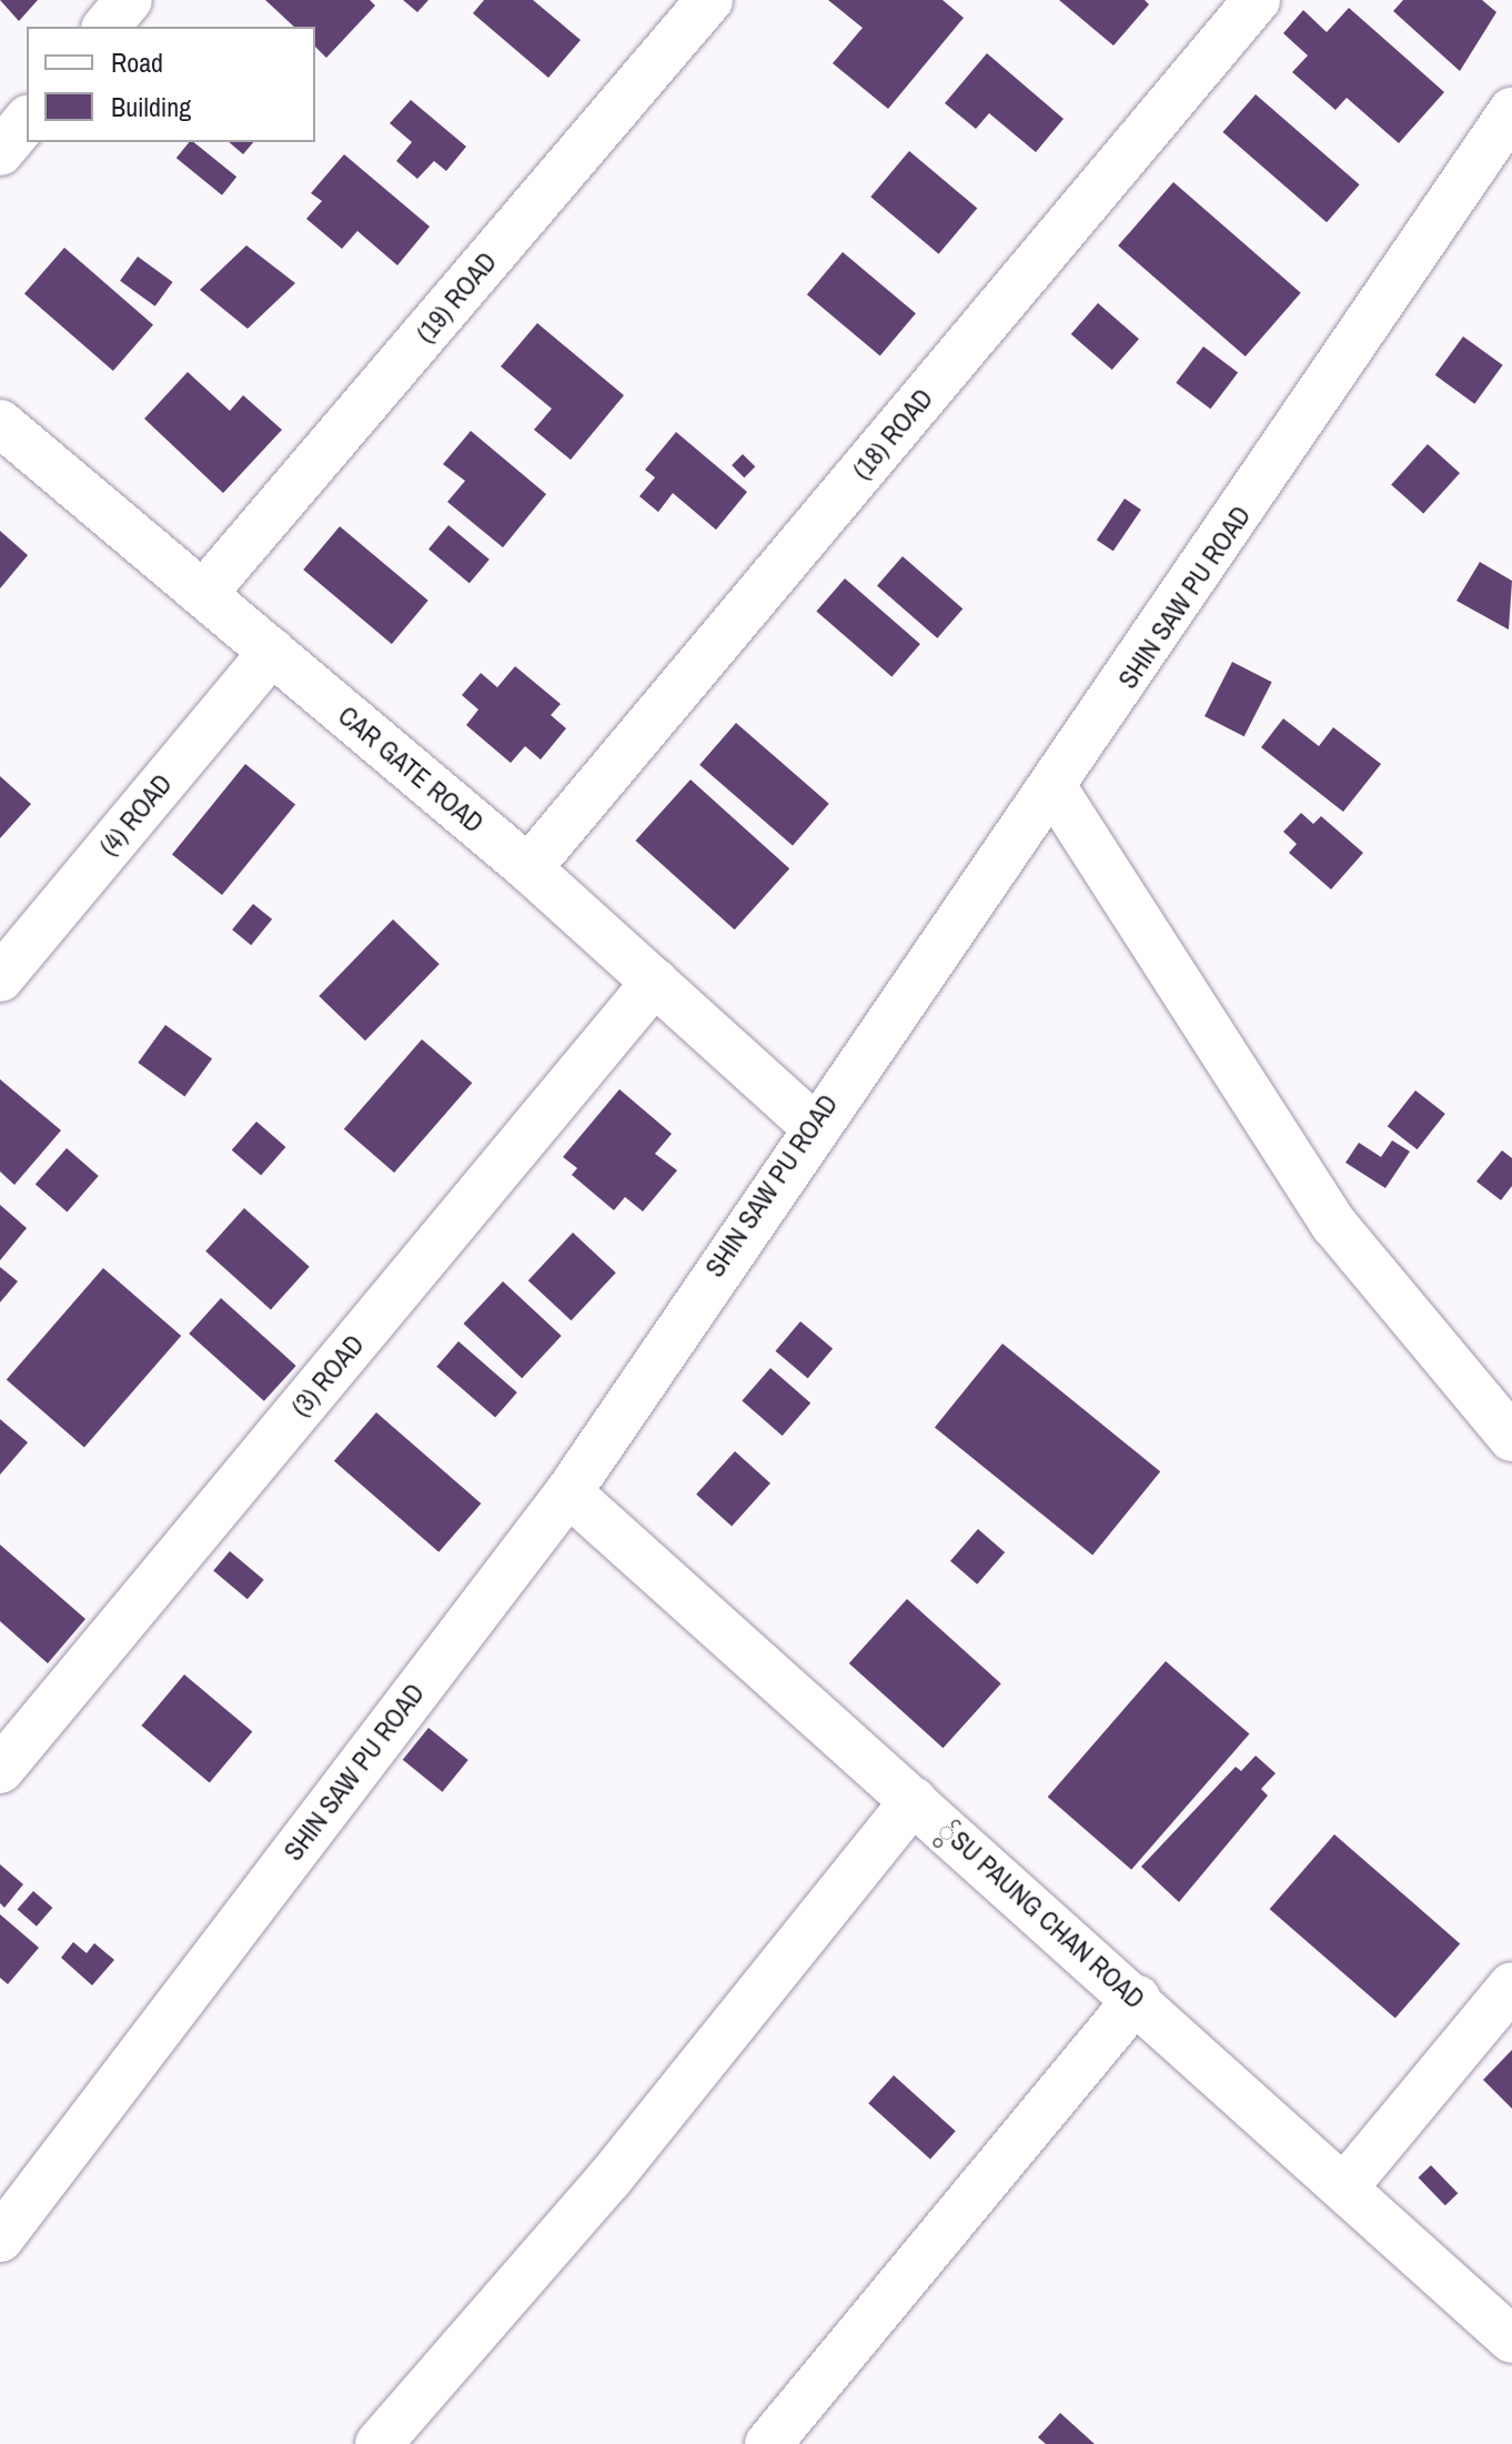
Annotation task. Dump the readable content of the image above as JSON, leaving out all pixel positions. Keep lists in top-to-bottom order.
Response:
{
  "streets": {
    "street": [
      "(19) ROAD",
      "(18) ROAD",
      "SHIN SAW PU ROAD",
      "CAR GATE ROAD",
      "(4) ROAD",
      "(3) ROAD",
      "်ွSU PAUNG CHAN ROAD"
    ]
  },
  "crossings": [
    ["(19) ROAD", "CAR GATE ROAD"],
    ["(18) ROAD", "CAR GATE ROAD"],
    ["SHIN SAW PU ROAD", "CAR GATE ROAD"],
    ["SHIN SAW PU ROAD", "်ွSU PAUNG CHAN ROAD"],
    ["CAR GATE ROAD", "(4) ROAD"],
    ["CAR GATE ROAD", "(3) ROAD"]
  ],
  "legend": ["Road", "Building"]
}
